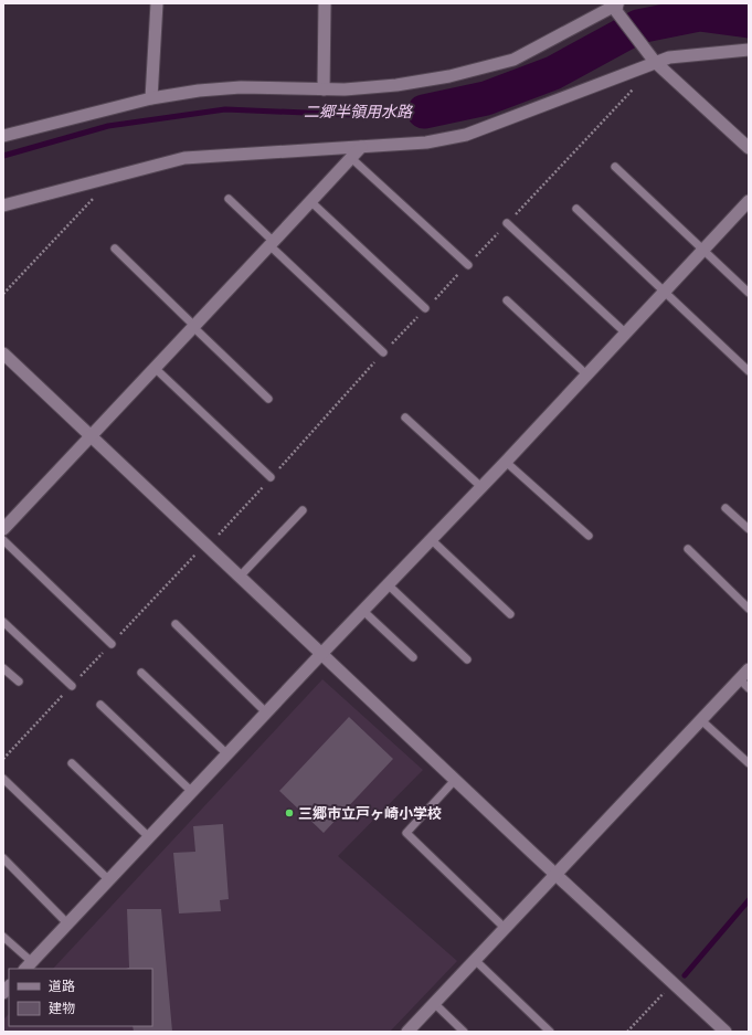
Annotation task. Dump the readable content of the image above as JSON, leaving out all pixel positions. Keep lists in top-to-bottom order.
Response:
{
  "water": ["二郷半領用水路"],
  "places": ["三郷市立戸ヶ崎小学校"],
  "legend": ["道路", "建物"]
}
